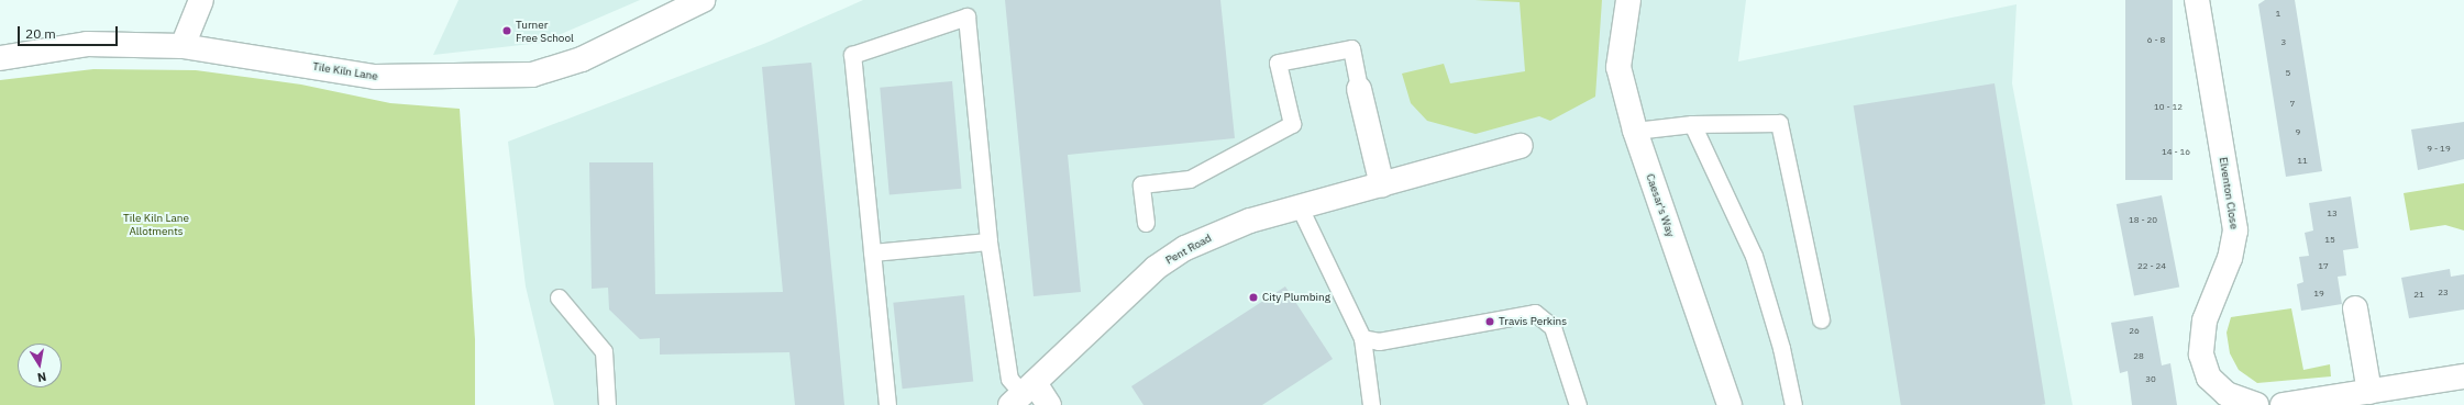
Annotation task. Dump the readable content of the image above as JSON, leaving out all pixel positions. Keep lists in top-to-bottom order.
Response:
{
  "streets": {
    "street": [
      "Tile Kiln Lane",
      "Elventon Close",
      "Caesar's Way",
      "Pent Road"
    ]
  },
  "parks": ["Tile Kiln Lane Allotments"],
  "places": ["Turner Free School", "City Plumbing", "Travis Perkins"],
  "house_numbers": [
    "1",
    "6 - 8",
    "3",
    "5",
    "7",
    "10 - 12",
    "9",
    "9 - 19",
    "14 - 16",
    "11",
    "13",
    "18 - 20",
    "15",
    "22 - 24",
    "17",
    "23",
    "19",
    "21",
    "26",
    "28",
    "30"
  ],
  "scale_bar": "20 m",
  "north": "bottom"
}
